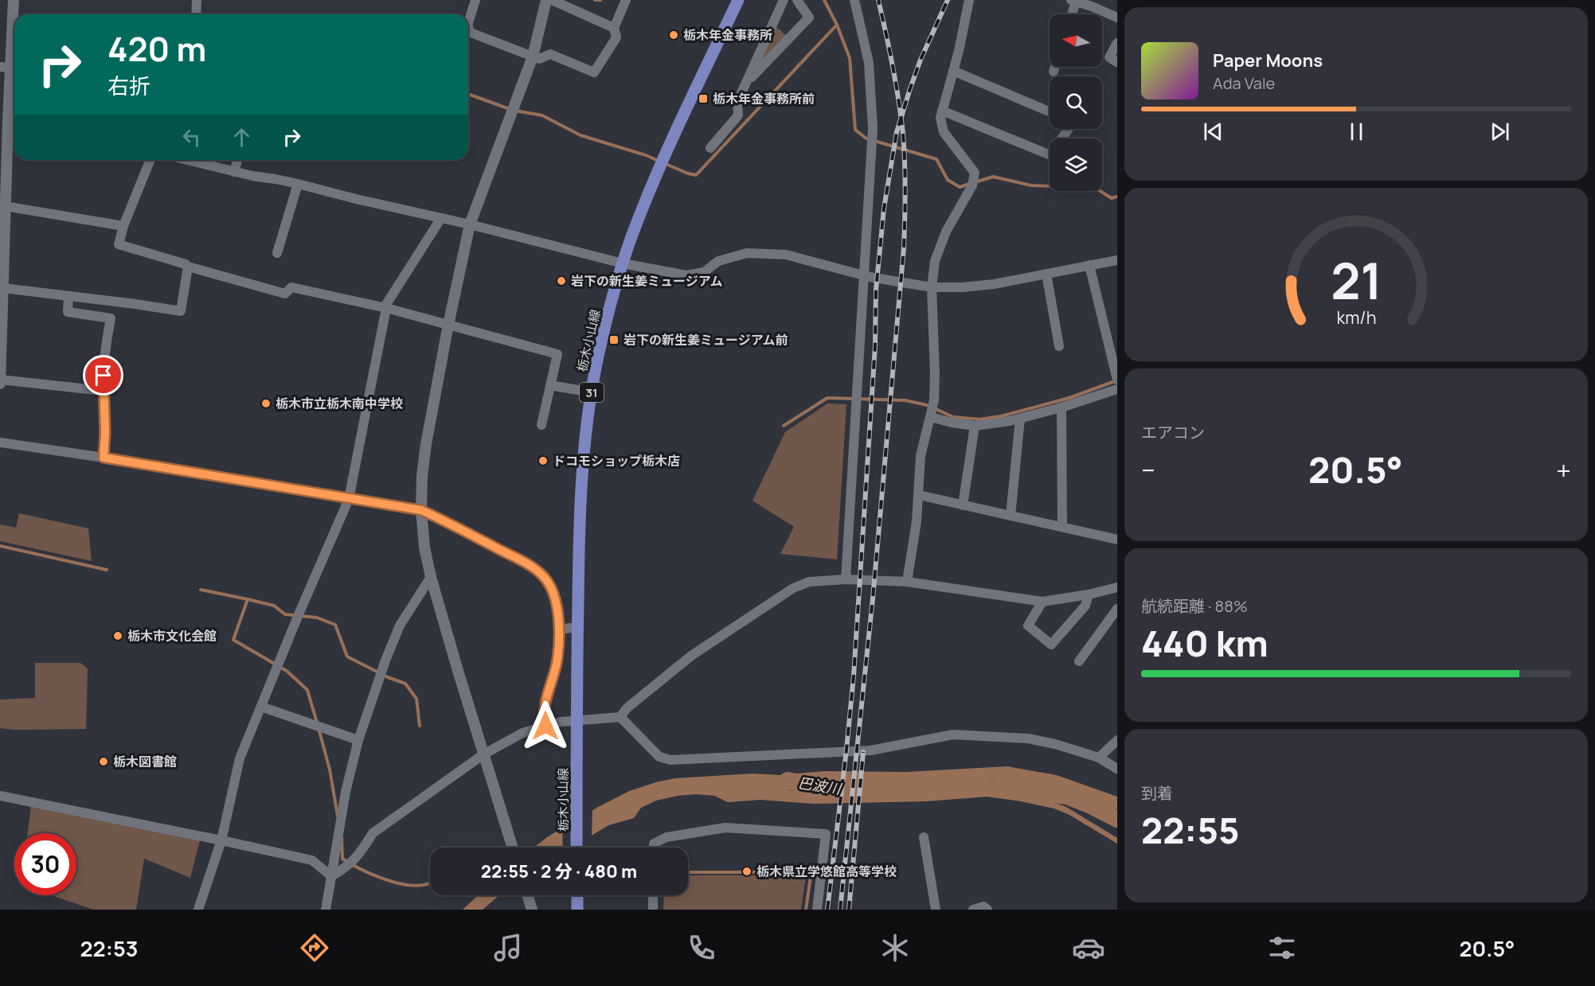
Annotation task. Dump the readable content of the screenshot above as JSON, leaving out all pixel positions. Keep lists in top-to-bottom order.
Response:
{
  "streets": {
    "main road": ["栃木小山線", "31"]
  },
  "water": ["巴波川"],
  "places": {
    "other": [
      "栃木年金事務所",
      "岩下の新生姜ミュージアム",
      "栃木市立栃木南中学校",
      "ドコモショップ栃木店",
      "栃木市文化会館",
      "栃木図書館",
      "栃木県立学悠館高等学校"
    ],
    "transit": ["栃木年金事務所前", "岩下の新生姜ミュージアム前"]
  },
  "north": "left",
  "page": {
    "turn": ["420 m", "右折"],
    "song": ["Paper Moons", "Ada Vale"],
    "tile": [
      "エアコン",
      ["航続距離 · 88%", "440 km"],
      ["到着", "22:55"]
    ],
    "heat": ["−", "20.5°", "+"],
    "limit": "30",
    "trip": "22:55 · 2 分 · 480 m",
    "tabs": ["22:53", "20.5°"],
    "gauge": ["21", "km/h"]
  }
}
